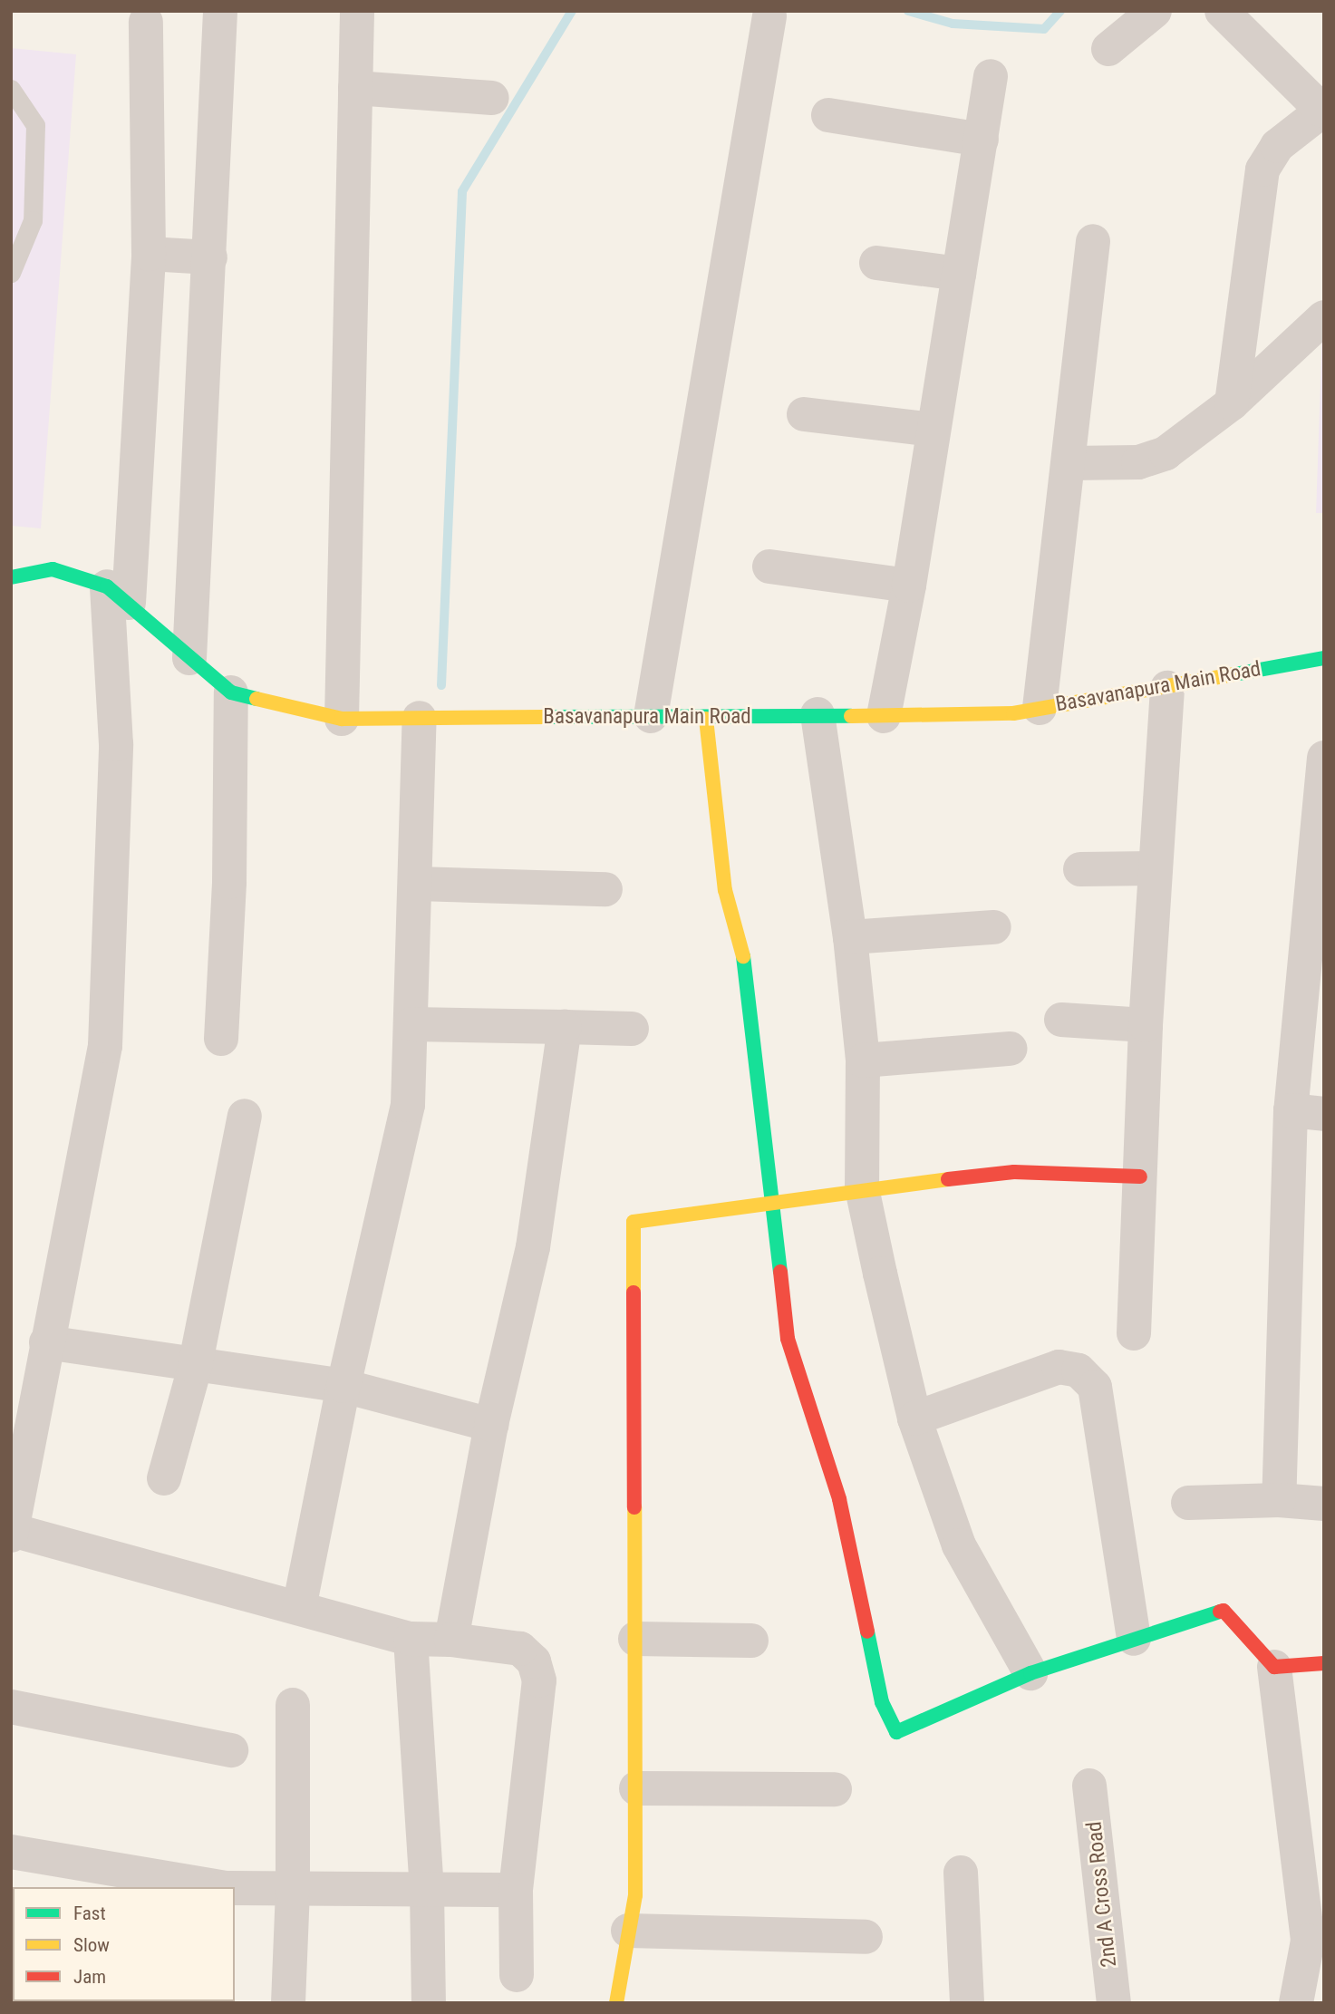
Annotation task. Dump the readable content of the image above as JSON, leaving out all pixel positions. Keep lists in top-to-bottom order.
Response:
{
  "streets": {
    "street": ["Basavanapura Main Road", "2nd A Cross Road"]
  },
  "legend": ["Fast", "Slow", "Jam"]
}
